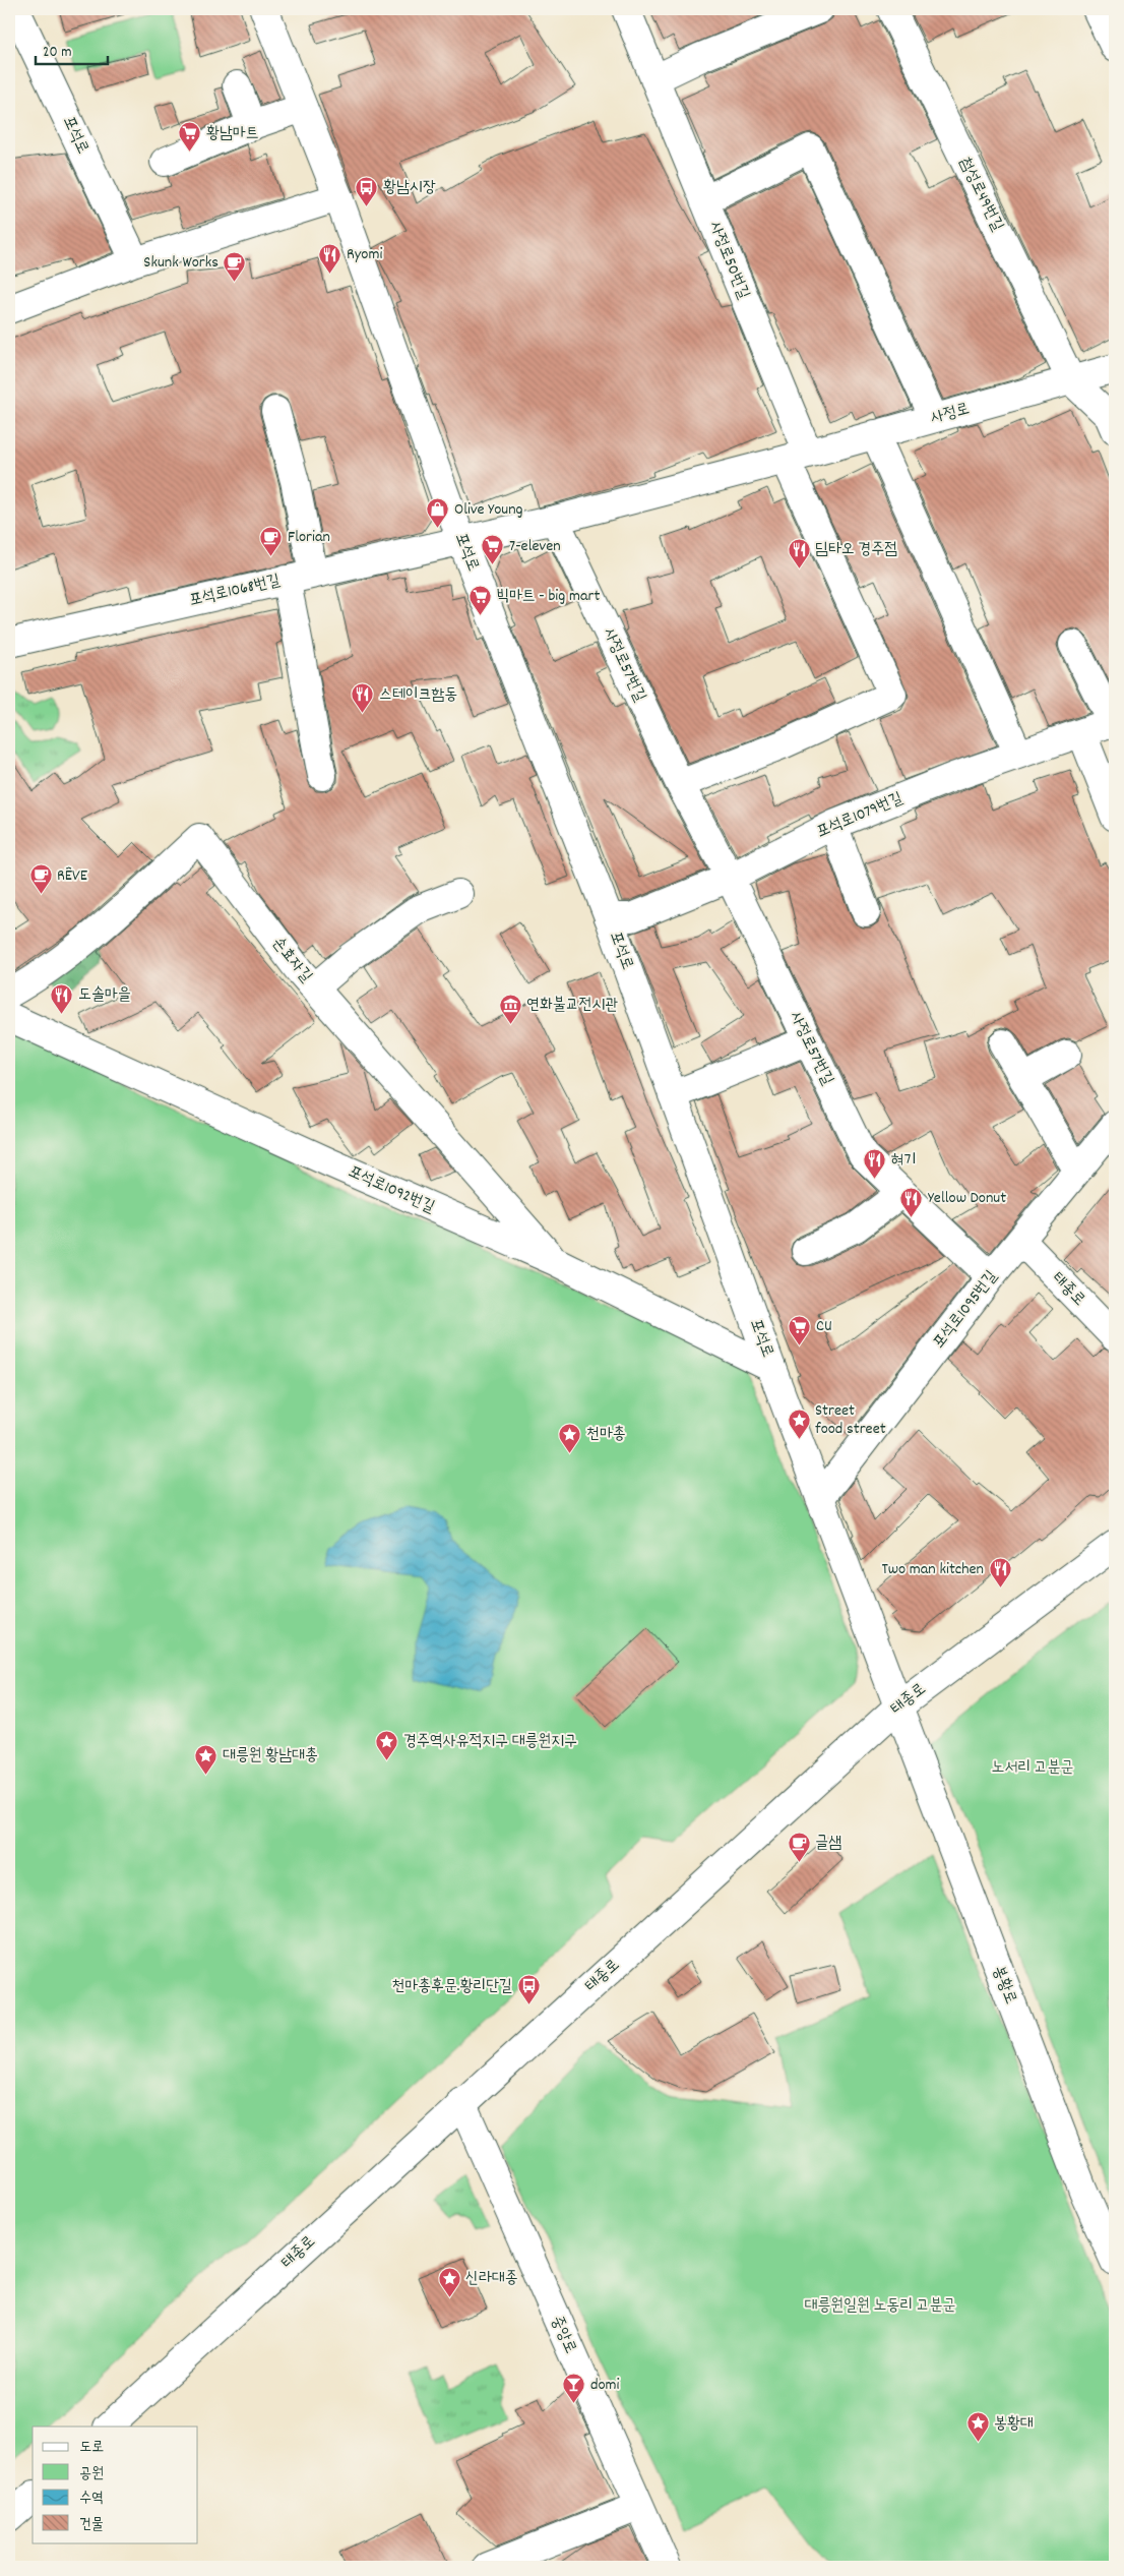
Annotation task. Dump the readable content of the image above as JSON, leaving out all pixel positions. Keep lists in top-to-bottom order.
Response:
{
  "streets": {
    "street": [
      "포석로",
      "첨성로49번길",
      "사정로50번길",
      "사정로",
      "포석로1068번길",
      "사정로57번길",
      "포석로1079번길",
      "손효자길",
      "포석로1092번길",
      "태종로",
      "포석로1095번길",
      "봉황로",
      "중앙로"
    ]
  },
  "crossings": [
    ["포석로", "사정로"],
    ["포석로", "포석로1068번길"],
    ["포석로", "포석로1079번길"],
    ["포석로", "포석로1092번길"],
    ["포석로", "태종로"],
    ["포석로", "포석로1095번길"],
    ["포석로", "봉황로"],
    ["첨성로49번길", "사정로"],
    ["사정로50번길", "사정로"],
    ["사정로", "포석로1068번길"],
    ["사정로", "사정로57번길"],
    ["사정로57번길", "포석로1079번길"],
    ["사정로57번길", "포석로1095번길"],
    ["손효자길", "포석로1092번길"],
    ["태종로", "포석로1095번길"],
    ["태종로", "봉황로"],
    ["태종로", "중앙로"]
  ],
  "parks": ["노서리 고분군", "대릉원일원 노동리 고분군"],
  "places": {
    "supermarket": [
      "황남마트",
      "7-eleven",
      "빅마트 - big mart",
      "CU"
    ],
    "bus stop": ["황남시장", "천마총후문.황리단길"],
    "restaurant": [
      "Ryomi",
      "딤타오 경주점",
      "스테이크함동",
      "도솔마을",
      "혀기",
      "Yellow Donut",
      "Two man kitchen"
    ],
    "cafe": [
      "Skunk Works",
      "Florian",
      "RÊVE",
      "글샘"
    ],
    "shop": ["Olive Young"],
    "museum": ["연화불교전시관"],
    "place": [
      "Street food street",
      "천마총",
      "경주역사유적지구 대릉원지구",
      "대릉원 황남대총",
      "신라대종",
      "봉황대"
    ],
    "bar": ["domi"]
  },
  "legend": [
    "도로",
    "공원",
    "수역",
    "건물"
  ],
  "scale_bar": "20 m"
}
